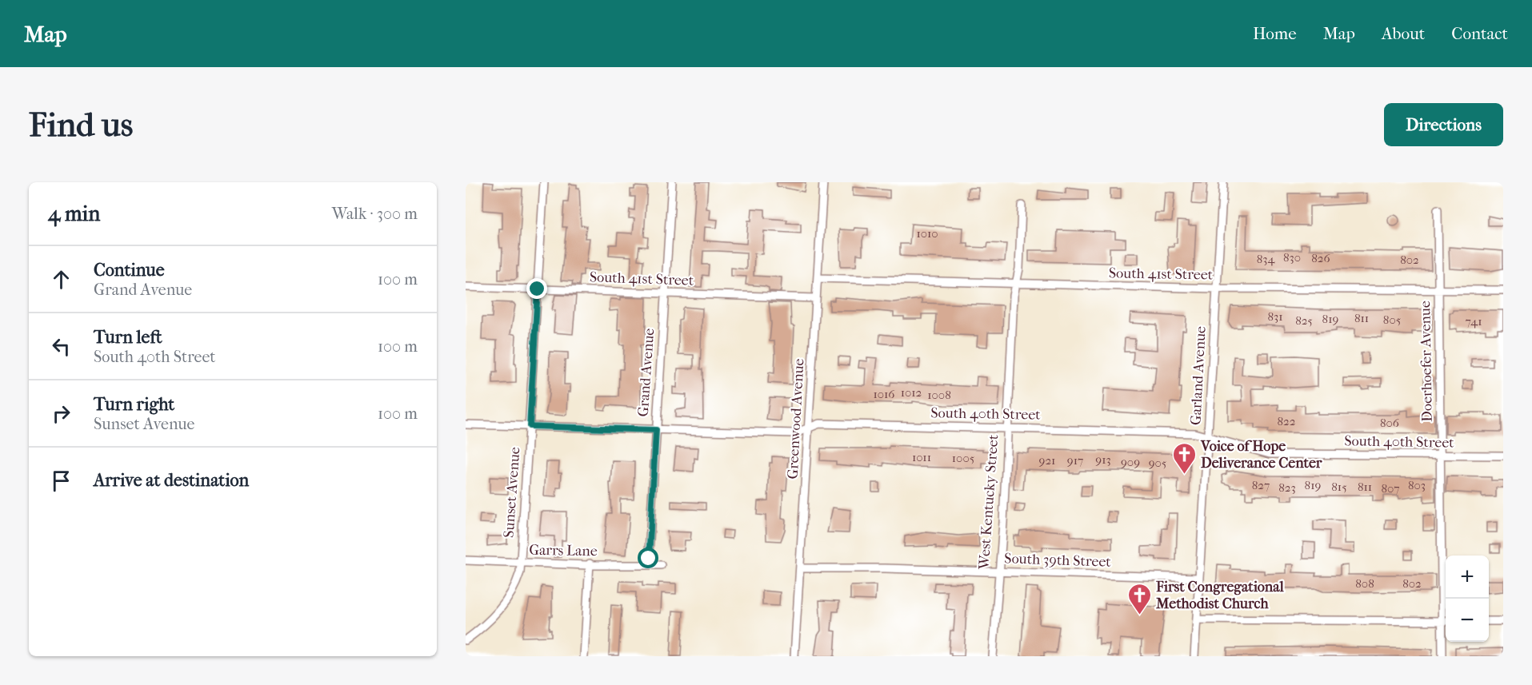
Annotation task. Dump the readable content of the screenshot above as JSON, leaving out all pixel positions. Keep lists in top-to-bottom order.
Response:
{
  "streets": {
    "street": [
      "South 41st Street",
      "Doerhoefer Avenue",
      "Grand Avenue",
      "Garland Avenue",
      "South 40th Street",
      "Greenwood Avenue",
      "Sunset Avenue",
      "West Kentucky Street",
      "Garrs Lane",
      "South 39th Street"
    ]
  },
  "crossings": [
    ["South 41st Street", "Doerhoefer Avenue"],
    ["South 41st Street", "Grand Avenue"],
    ["South 41st Street", "Garland Avenue"],
    ["South 41st Street", "Greenwood Avenue"],
    ["South 41st Street", "Sunset Avenue"],
    ["South 41st Street", "West Kentucky Street"],
    ["Doerhoefer Avenue", "South 40th Street"],
    ["Grand Avenue", "South 40th Street"],
    ["Grand Avenue", "Garrs Lane"],
    ["Garland Avenue", "South 40th Street"],
    ["Garland Avenue", "South 39th Street"],
    ["South 40th Street", "Greenwood Avenue"],
    ["South 40th Street", "Sunset Avenue"],
    ["South 40th Street", "West Kentucky Street"],
    ["Greenwood Avenue", "South 39th Street"],
    ["Sunset Avenue", "Garrs Lane"],
    ["West Kentucky Street", "South 39th Street"]
  ],
  "places": {
    "church": ["Voice of Hope Deliverance Center", "First Congregational Methodist Church"]
  },
  "house_numbers": [
    "1010",
    "830",
    "826",
    "834",
    "802",
    "831",
    "811",
    "819",
    "805",
    "825",
    "741",
    "1012",
    "1016",
    "1008",
    "822",
    "806",
    "1011",
    "1005",
    "913",
    "921",
    "917",
    "909",
    "905",
    "827",
    "819",
    "803",
    "815",
    "811",
    "823",
    "807",
    "808",
    "802"
  ],
  "page": {
    "header": "Map",
    "nav": [
      "Home",
      "Map",
      "About",
      "Contact"
    ],
    "buttons": "Directions",
    "title": "Find us",
    "heading": ["4 min", "Walk · 300 m"],
    "list": [
      ["Continue", "Grand Avenue", "100 m"],
      ["Turn left", "South 40th Street", "100 m"],
      ["Turn right", "Sunset Avenue", "100 m"],
      "Arrive at destination"
    ],
    "map_buttons": ["+", "−"]
  }
}
